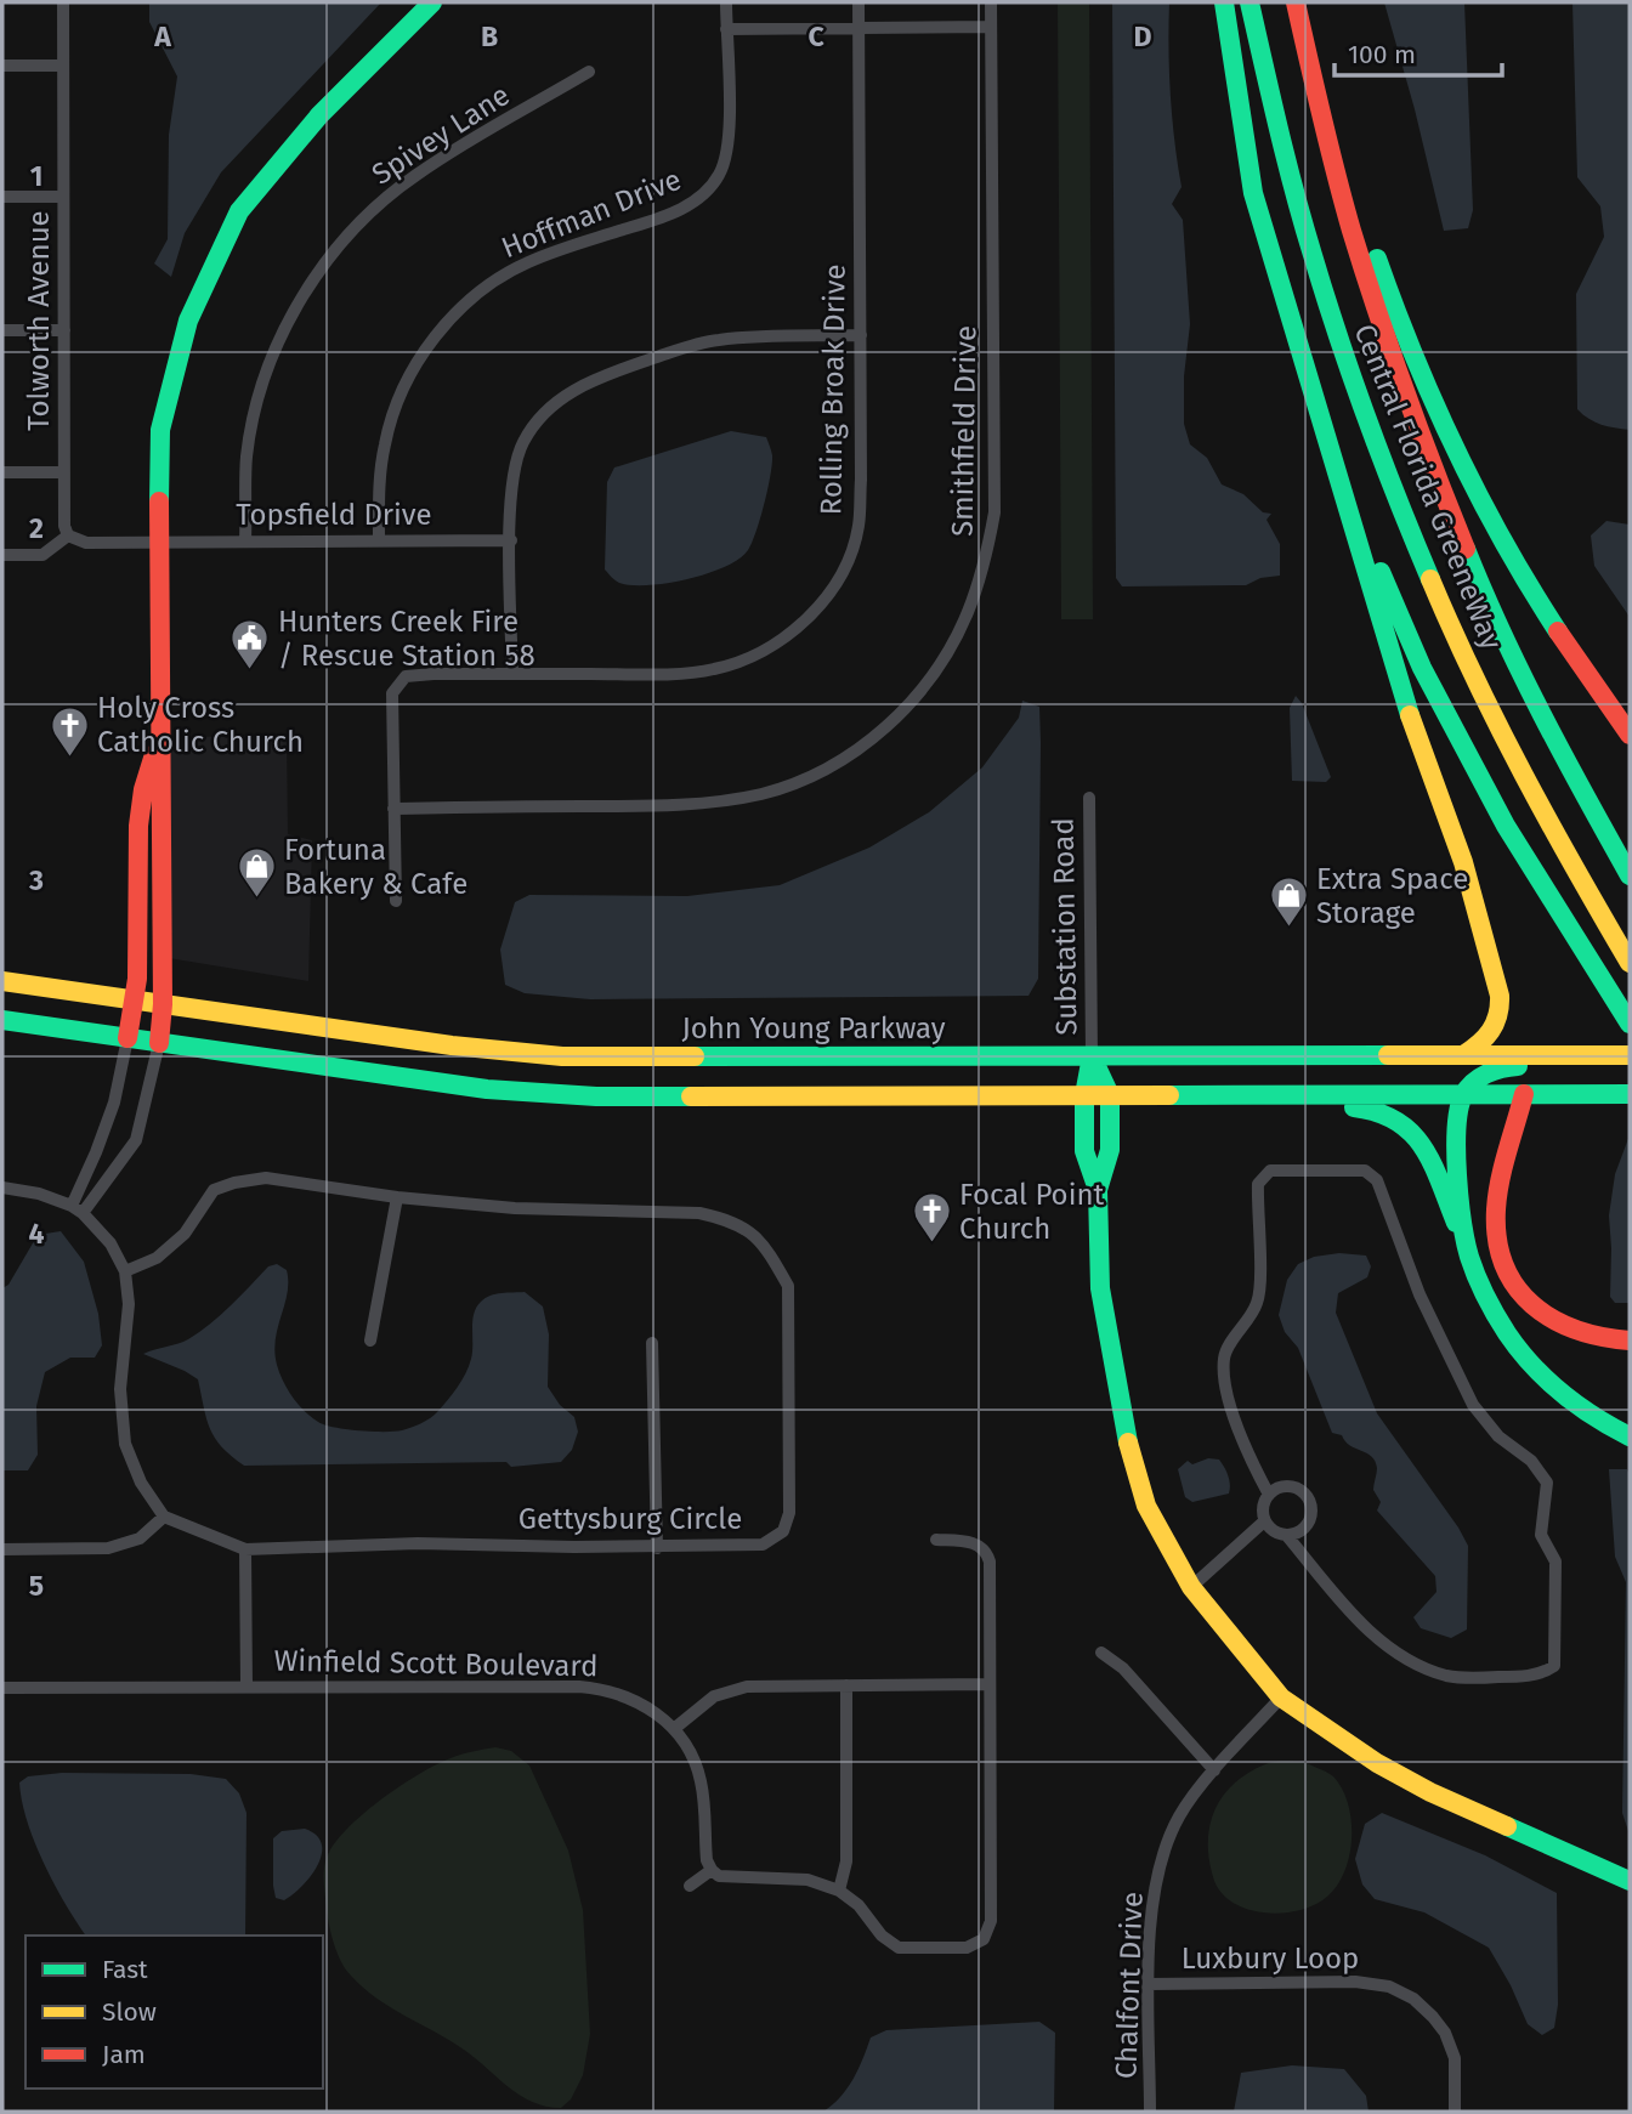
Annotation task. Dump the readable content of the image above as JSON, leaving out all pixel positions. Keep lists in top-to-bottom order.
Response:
{
  "streets": {
    "main road": ["Central Florida GreeneWay", "John Young Parkway"],
    "street": [
      "Spivey Lane",
      "Hoffman Drive",
      "Tolworth Avenue",
      "Rolling Broak Drive",
      "Smithfield Drive",
      "Topsfield Drive",
      "Substation Road",
      "Gettysburg Circle",
      "Winfield Scott Boulevard",
      "Luxbury Loop",
      "Chalfont Drive"
    ]
  },
  "crossings": [
    ["Spivey Lane", "Topsfield Drive"],
    ["Hoffman Drive", "Topsfield Drive"],
    ["Tolworth Avenue", "Topsfield Drive"],
    ["Rolling Broak Drive", "Smithfield Drive"],
    ["Substation Road", "John Young Parkway"],
    ["Luxbury Loop", "Chalfont Drive"]
  ],
  "places": {
    "public building": ["Hunters Creek Fire / Rescue Station 58"],
    "church": ["Holy Cross Catholic Church", "Focal Point Church"],
    "shop": ["Fortuna Bakery & Cafe", "Extra Space Storage"]
  },
  "legend": ["Fast", "Slow", "Jam"],
  "scale_bar": "100 m",
  "grid": {
    "columns": [
      "A",
      "B",
      "C",
      "D"
    ],
    "rows": [
      "1",
      "2",
      "3",
      "4",
      "5"
    ]
  }
}
